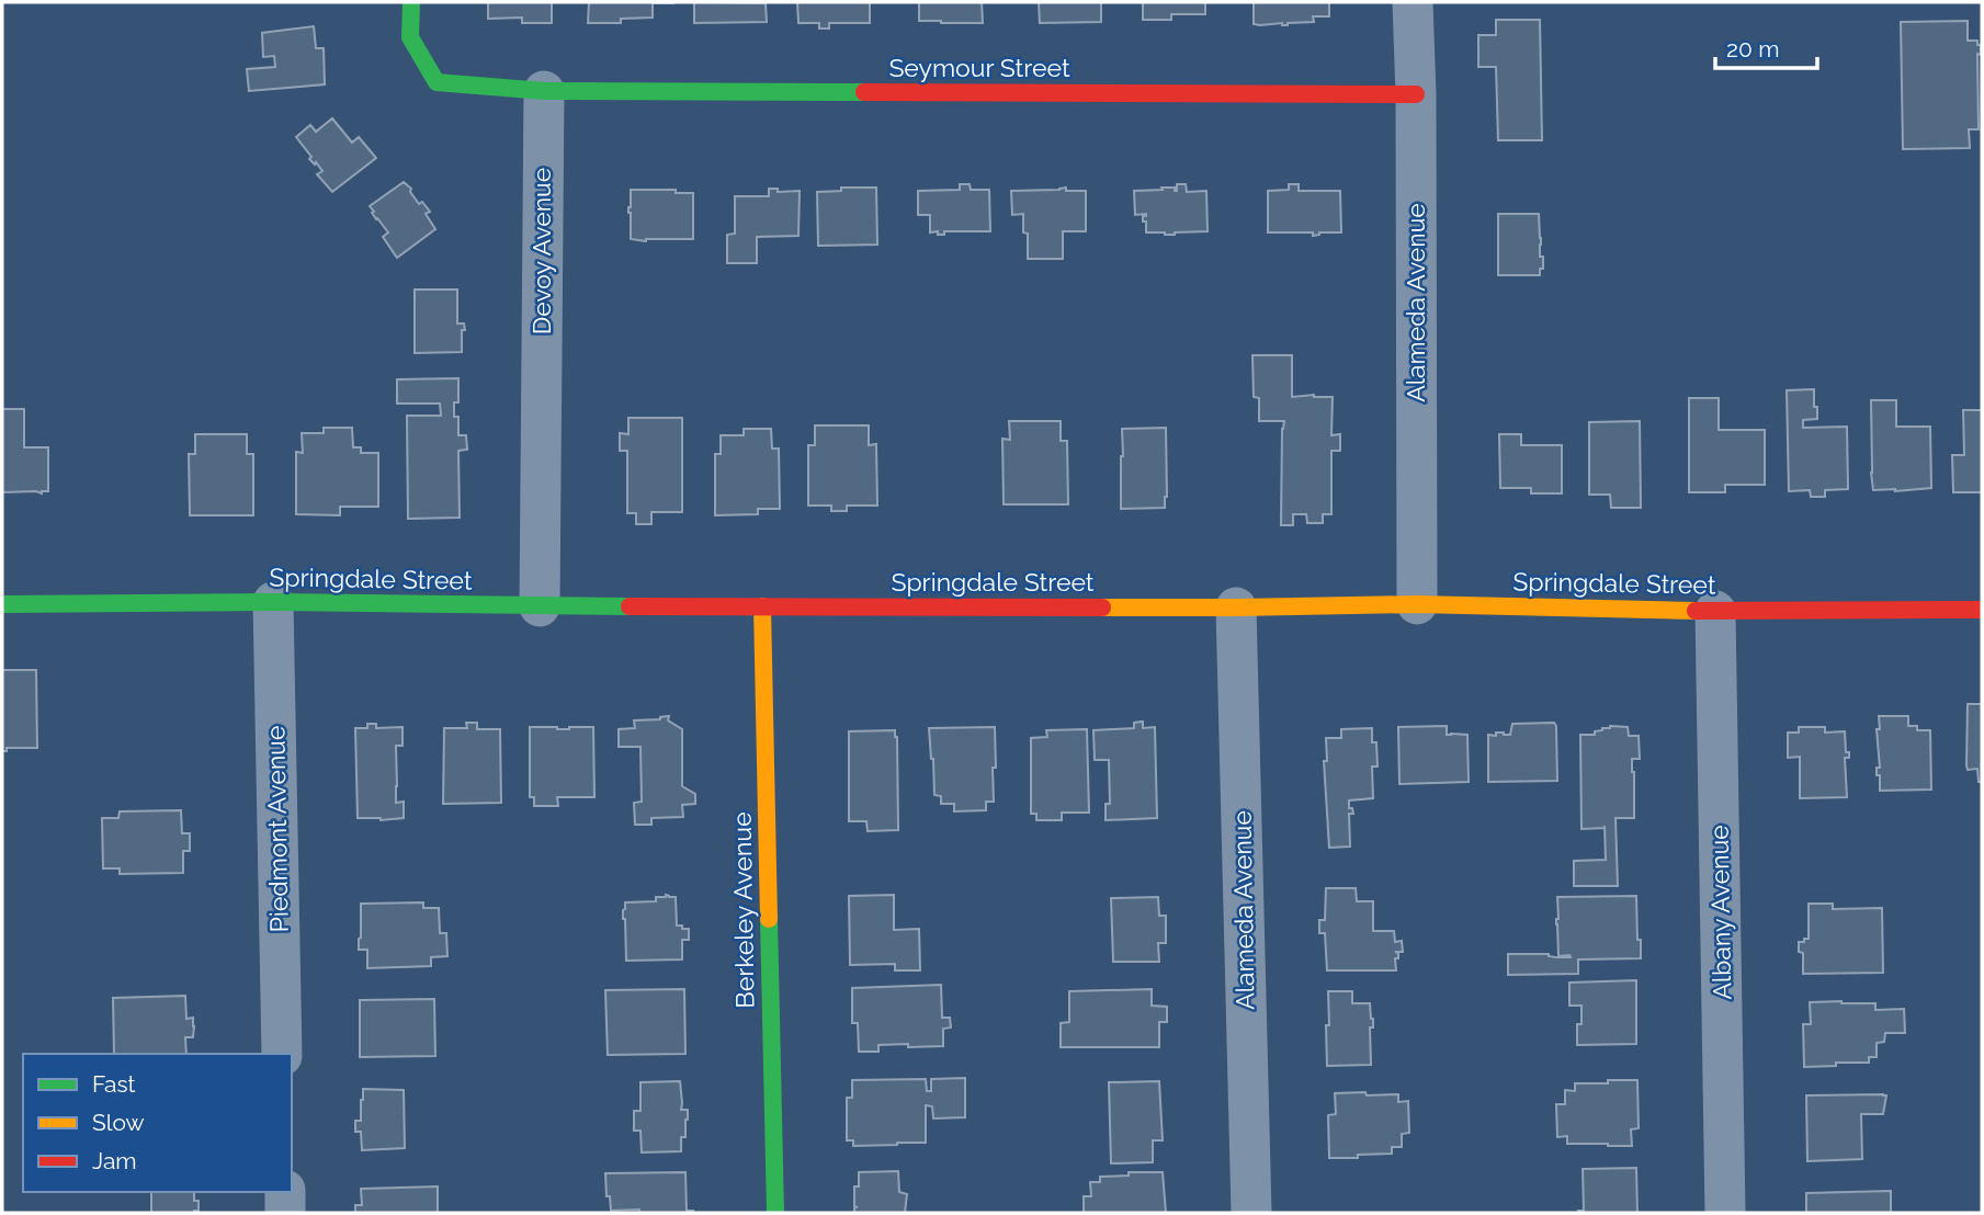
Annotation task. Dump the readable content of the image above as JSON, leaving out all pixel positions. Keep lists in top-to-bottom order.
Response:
{
  "streets": {
    "street": [
      "Seymour Street",
      "Devoy Avenue",
      "Alameda Avenue",
      "Springdale Street",
      "Piedmont Avenue",
      "Berkeley Avenue",
      "Albany Avenue"
    ]
  },
  "crossings": [
    ["Seymour Street", "Devoy Avenue"],
    ["Seymour Street", "Alameda Avenue"],
    ["Devoy Avenue", "Springdale Street"],
    ["Alameda Avenue", "Springdale Street"],
    ["Springdale Street", "Piedmont Avenue"],
    ["Springdale Street", "Berkeley Avenue"],
    ["Springdale Street", "Albany Avenue"]
  ],
  "legend": ["Fast", "Slow", "Jam"],
  "scale_bar": "20 m"
}
